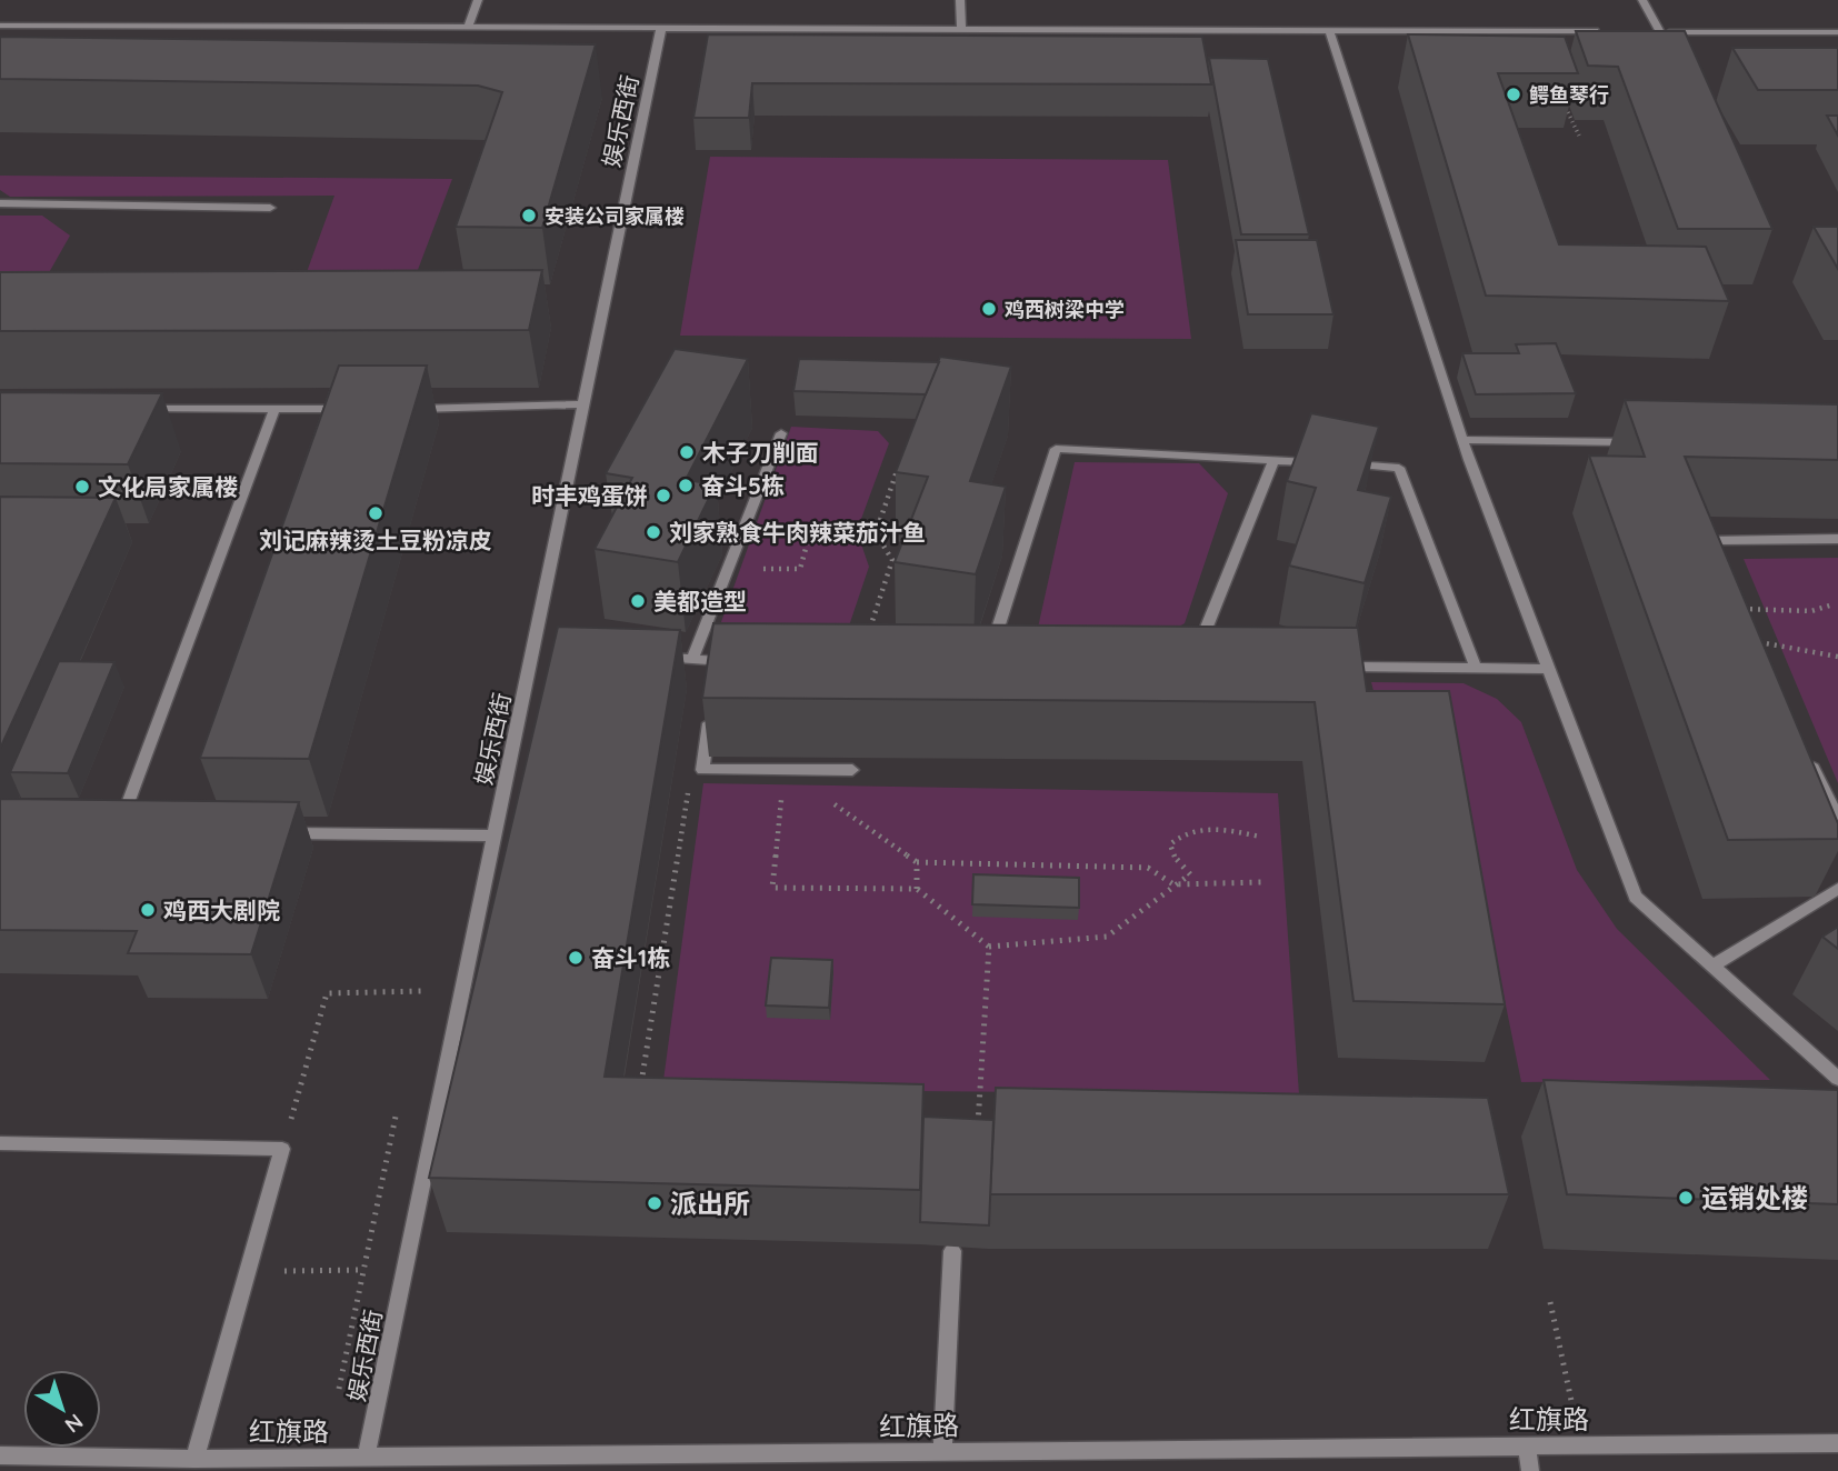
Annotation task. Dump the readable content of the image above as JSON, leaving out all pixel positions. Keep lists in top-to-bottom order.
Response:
{
  "streets": {
    "street": ["娱乐西街", "红旗路"]
  },
  "crossings": [
    ["娱乐西街", "红旗路"]
  ],
  "places": [
    "鳄鱼琴行",
    "安装公司家属楼",
    "鸡西树梁中学",
    "木子刀削面",
    "奋斗5栋",
    "文化局家属楼",
    "时丰鸡蛋饼",
    "刘记麻辣烫土豆粉凉皮",
    "刘家熟食牛肉辣菜茄汁鱼",
    "美都造型",
    "鸡西大剧院",
    "奋斗1栋",
    "运销处楼",
    "派出所"
  ],
  "north": "bottom right"
}
